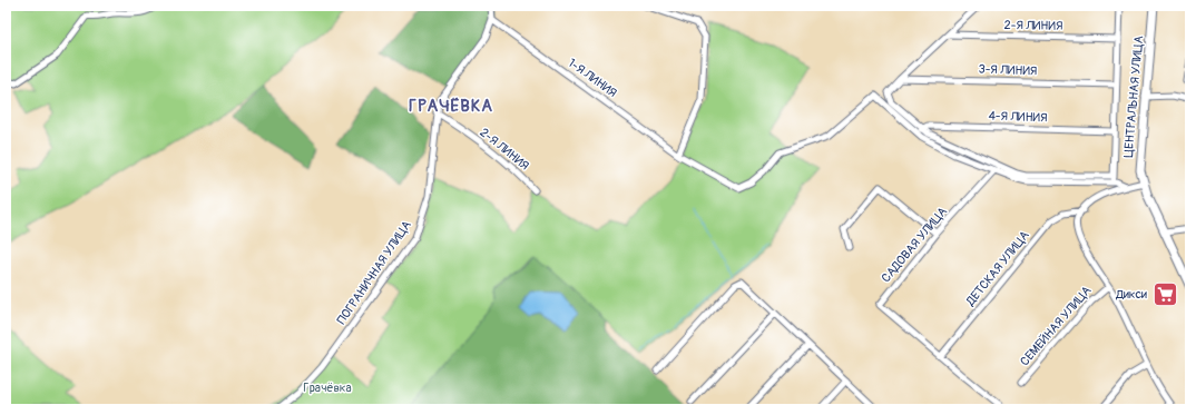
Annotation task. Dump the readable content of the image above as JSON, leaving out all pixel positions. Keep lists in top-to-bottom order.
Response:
{
  "streets": {
    "main road": ["ЦЕНТРАЛЬНАЯ УЛИЦА"],
    "street": [
      "2-Я ЛИНИЯ",
      "3-Я ЛИНИЯ",
      "1-Я ЛИНИЯ",
      "4-Я ЛИНИЯ",
      "САДОВАЯ УЛИЦА",
      "ДЕТСКАЯ УЛИЦА",
      "ПОГРАНИЧНАЯ УЛИЦА",
      "СЕМЕЙНАЯ УЛИЦА"
    ]
  },
  "crossings": [
    ["2-Я ЛИНИЯ", "ПОГРАНИЧНАЯ УЛИЦА"],
    ["1-Я ЛИНИЯ", "САДОВАЯ УЛИЦА"],
    ["1-Я ЛИНИЯ", "ПОГРАНИЧНАЯ УЛИЦА"],
    ["САДОВАЯ УЛИЦА", "ДЕТСКАЯ УЛИЦА"]
  ],
  "districts": ["ГРАЧЁВКА"],
  "parks": ["Грачёвка"],
  "places": {
    "supermarket": ["Дикси"]
  }
}
